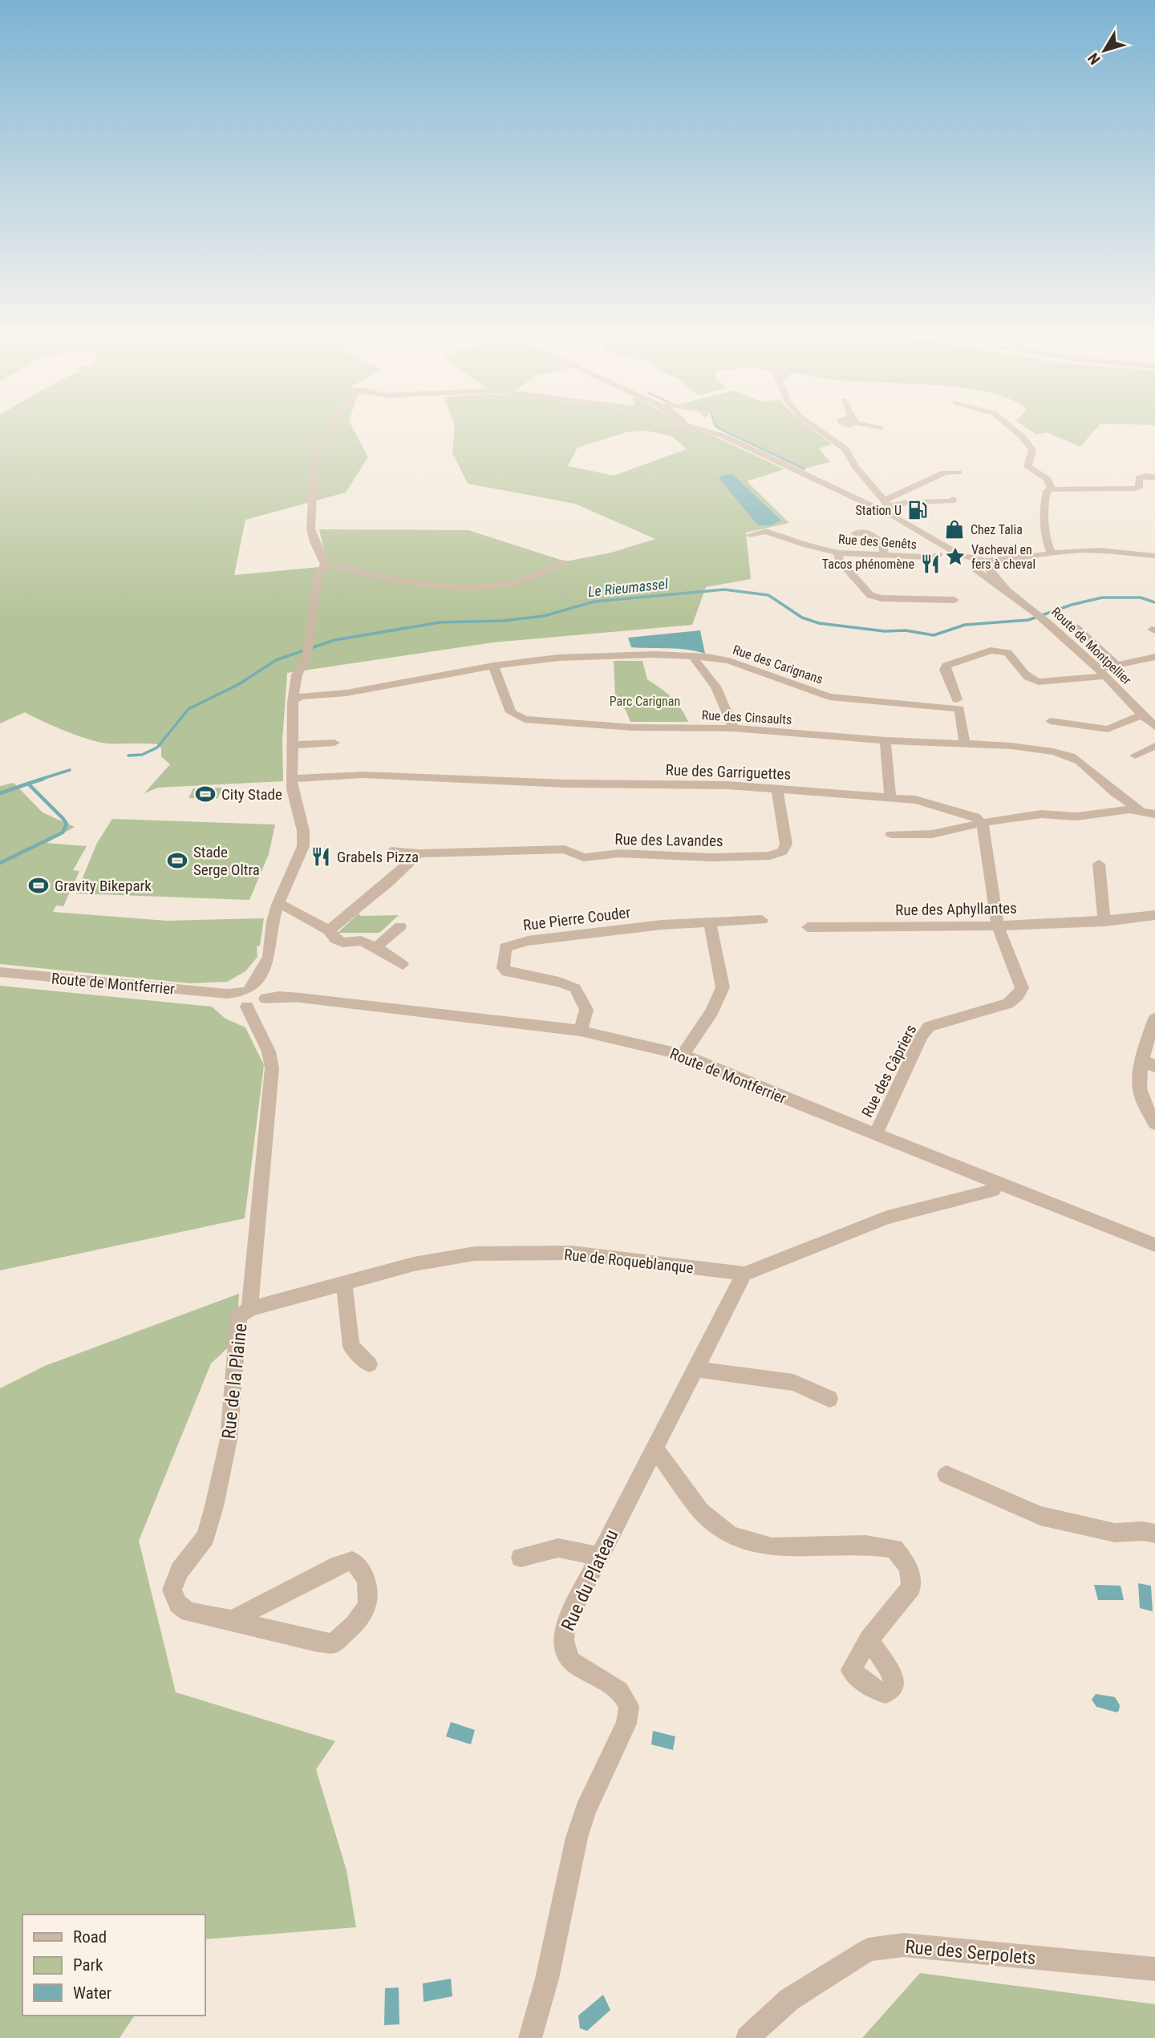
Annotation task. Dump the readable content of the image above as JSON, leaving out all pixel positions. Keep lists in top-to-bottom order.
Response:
{
  "streets": {
    "street": [
      "Rue des Genêts",
      "Route de Montpellier",
      "Rue des Carignans",
      "Rue des Cinsaults",
      "Rue des Garriguettes",
      "Rue des Lavandes",
      "Rue des Aphyllantes",
      "Rue Pierre Couder",
      "Route de Montferrier",
      "Rue des Câpriers",
      "Rue de Roqueblanque",
      "Rue de la Plaine",
      "Rue du Plateau",
      "Rue des Serpolets"
    ]
  },
  "crossings": [
    ["Rue des Carignans", "Rue des Cinsaults"],
    ["Rue des Garriguettes", "Rue des Lavandes"],
    ["Rue des Garriguettes", "Rue des Câpriers"],
    ["Rue des Aphyllantes", "Rue des Câpriers"],
    ["Rue Pierre Couder", "Route de Montferrier"],
    ["Route de Montferrier", "Rue des Câpriers"],
    ["Route de Montferrier", "Rue de Roqueblanque"],
    ["Route de Montferrier", "Rue de la Plaine"],
    ["Rue de Roqueblanque", "Rue de la Plaine"],
    ["Rue de Roqueblanque", "Rue du Plateau"]
  ],
  "water": ["Le Rieumassel"],
  "parks": ["Parc Carignan"],
  "places": {
    "fuel station": ["Station U"],
    "shop": ["Chez Talia"],
    "place": ["Vacheval en fers à cheval"],
    "restaurant": ["Tacos phénomène", "Grabels Pizza"],
    "sports": ["City Stade", "Stade Serge Oltra", "Gravity Bikepark"]
  },
  "legend": ["Road", "Park", "Water"],
  "north": "bottom left"
}
